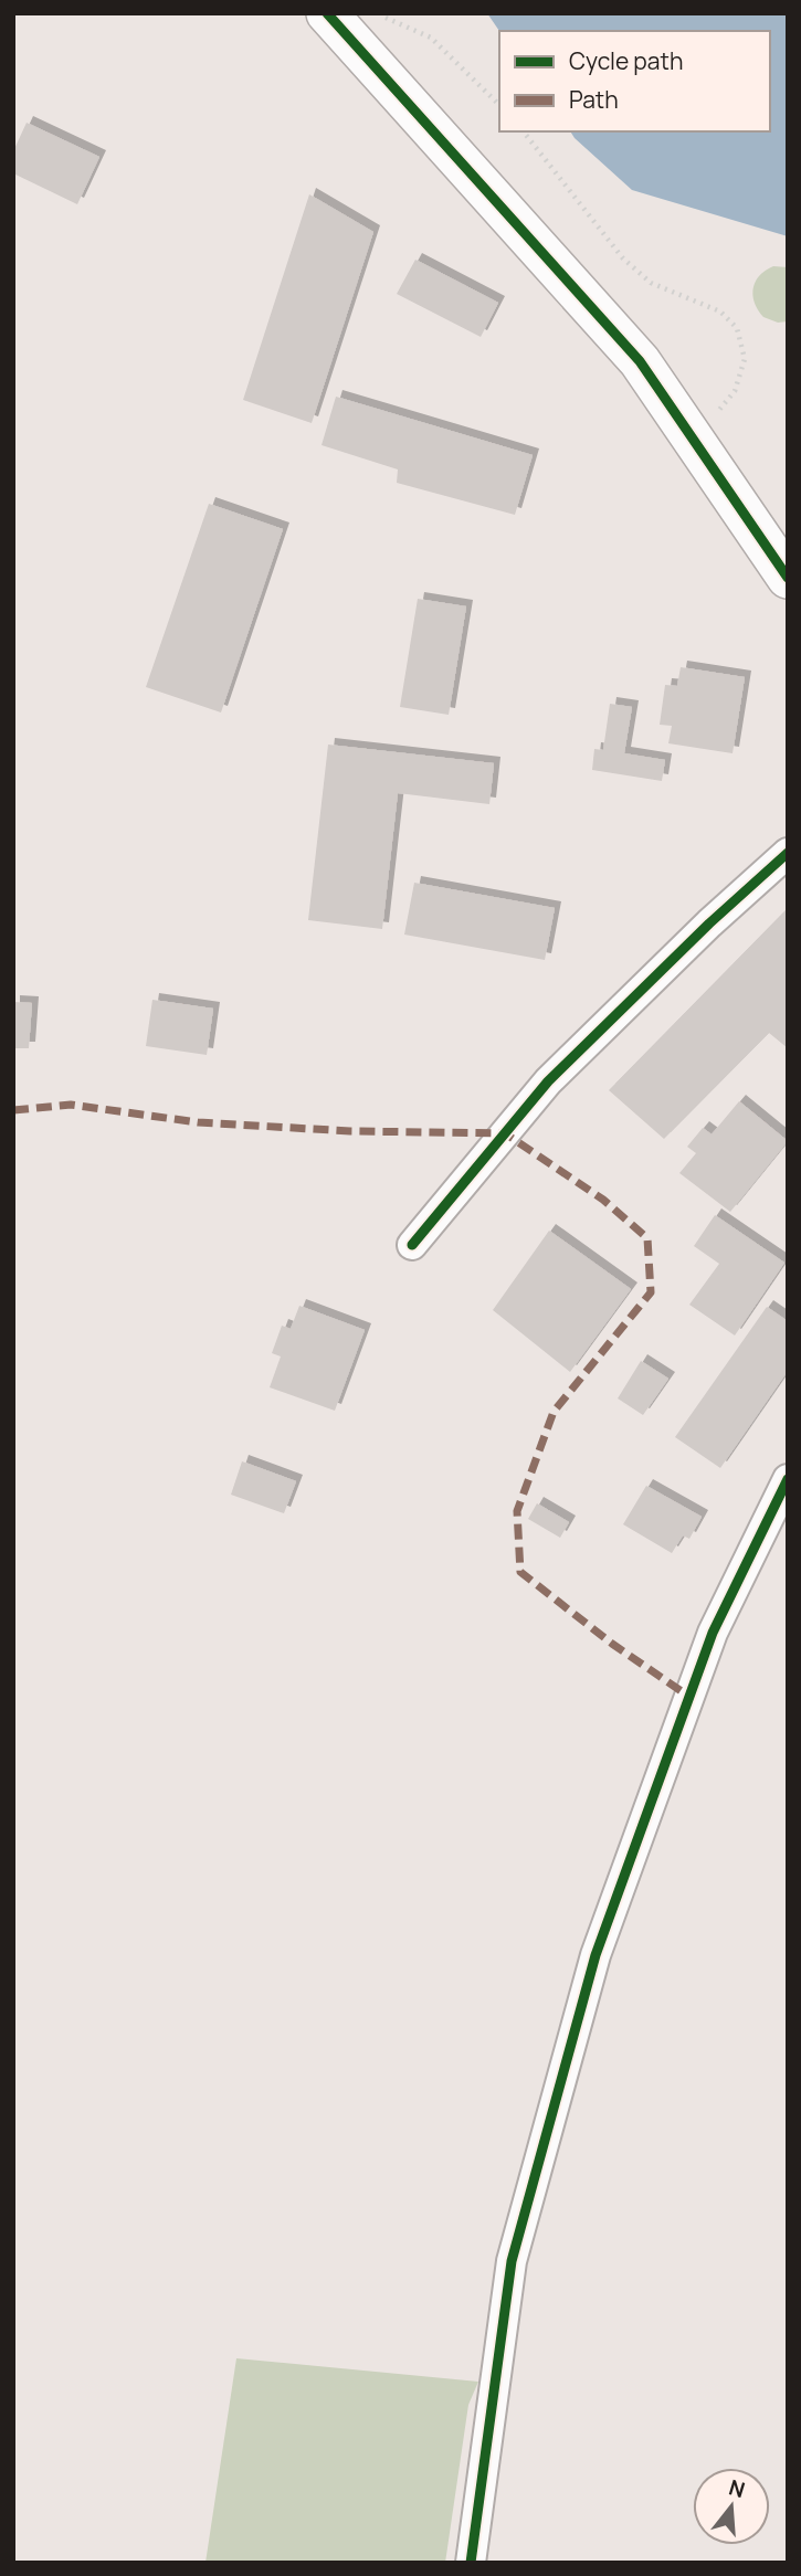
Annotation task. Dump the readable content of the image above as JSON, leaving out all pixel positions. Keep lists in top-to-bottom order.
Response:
{
  "legend": ["Cycle path", "Path"],
  "north": "top"
}
